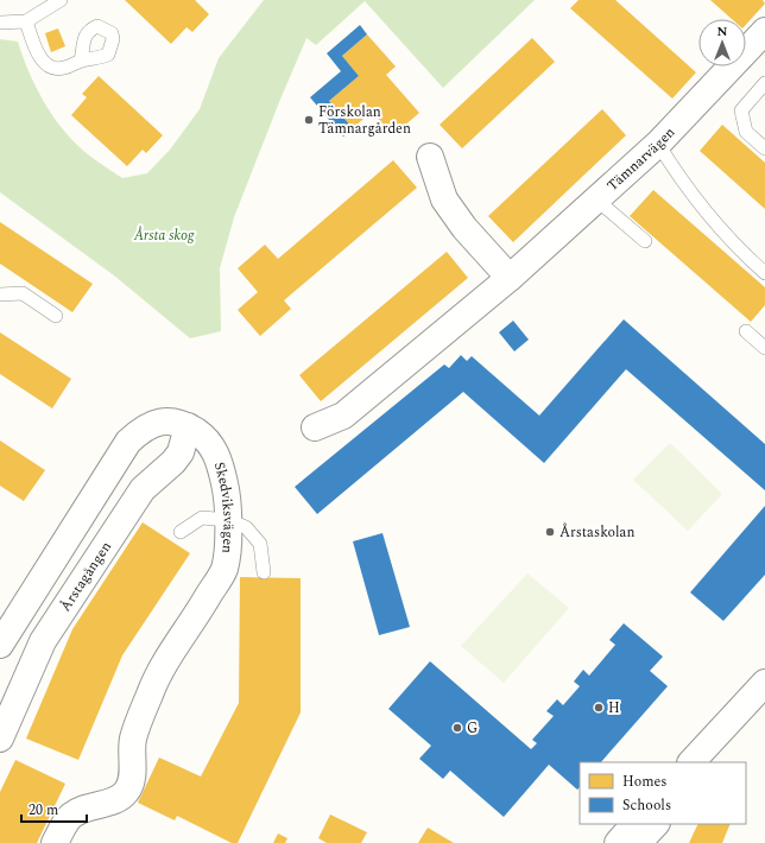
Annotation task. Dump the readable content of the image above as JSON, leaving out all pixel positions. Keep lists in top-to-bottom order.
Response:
{
  "streets": {
    "street": ["Tämnarvägen", "Skedviksvägen", "Årstagången"]
  },
  "crossings": [
    ["Skedviksvägen", "Årstagången"]
  ],
  "parks": ["Årsta skog"],
  "places": [
    "Förskolan Tämnargården",
    "Årstaskolan",
    "H",
    "G"
  ],
  "legend": ["Homes", "Schools"],
  "scale_bar": "20 m",
  "north": "top"
}
